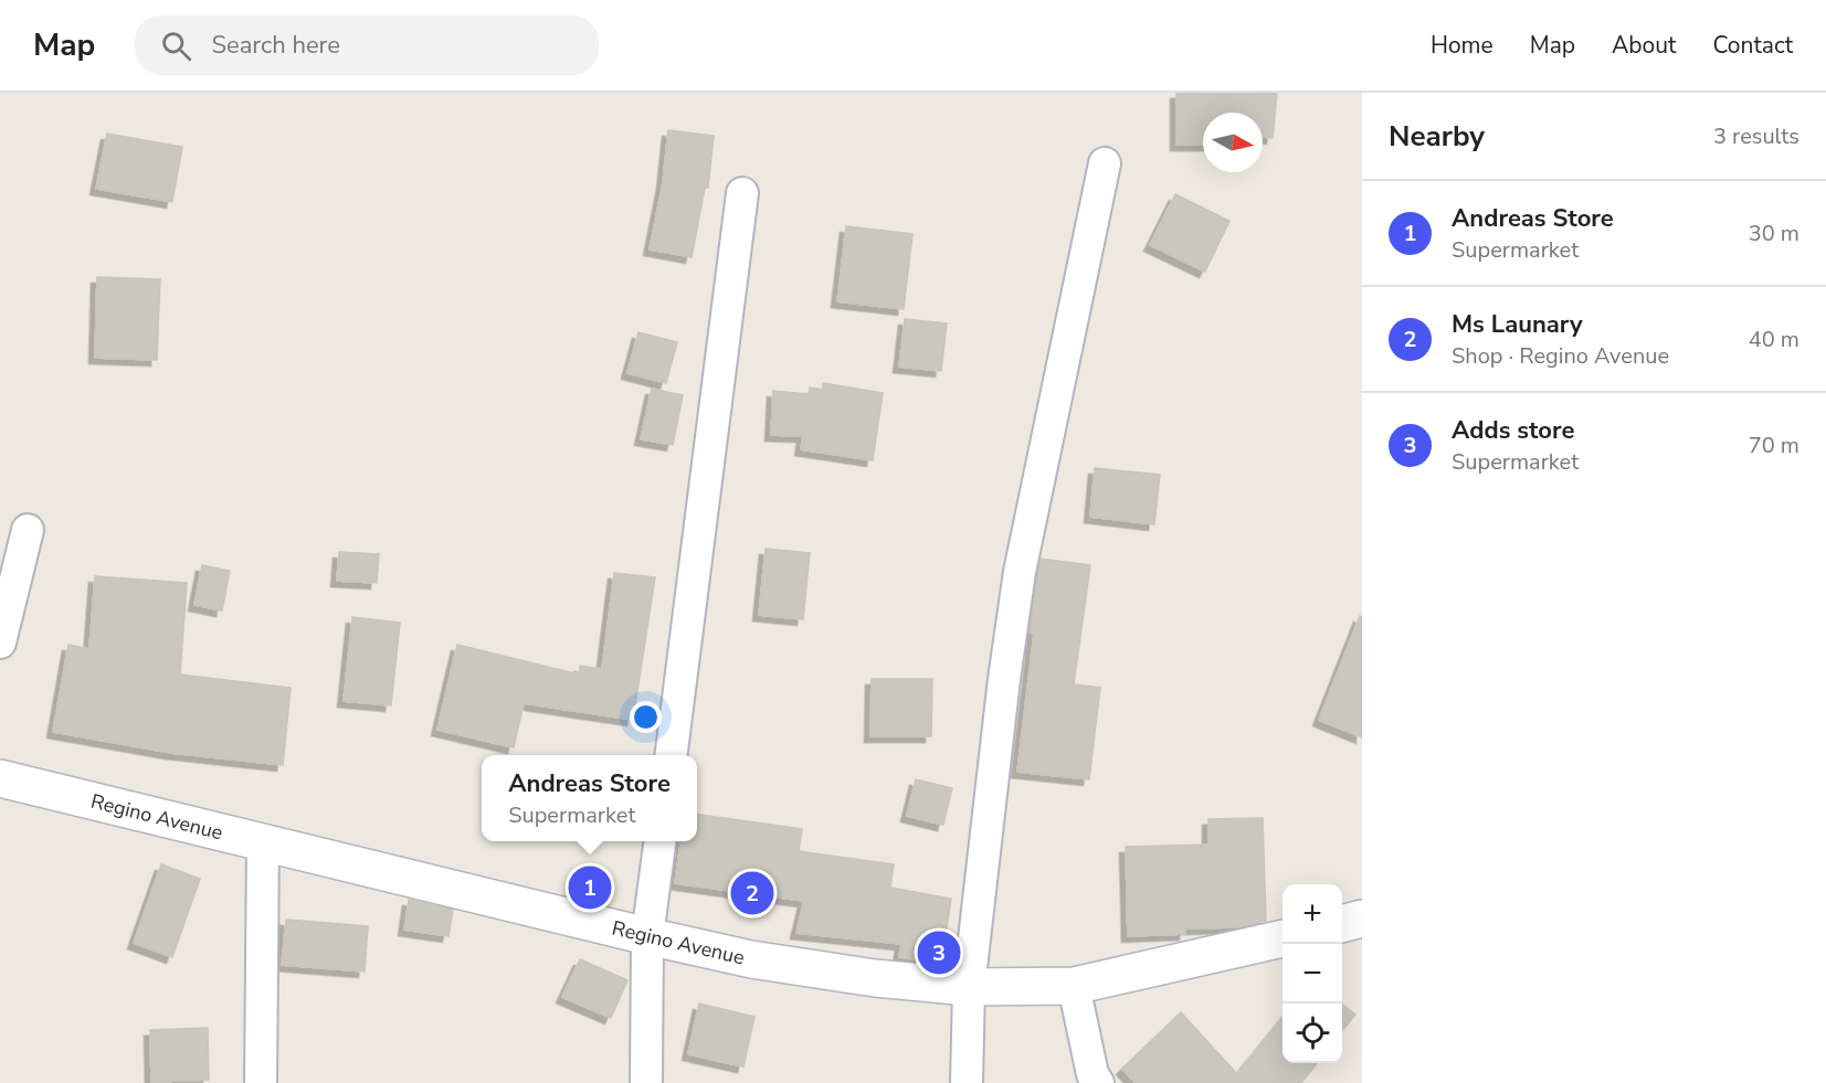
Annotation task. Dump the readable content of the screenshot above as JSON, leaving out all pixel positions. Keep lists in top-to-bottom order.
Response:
{
  "streets": {
    "street": ["Regino Avenue"]
  },
  "north": "right",
  "page": {
    "header": "Map",
    "search": "Search here",
    "nav": [
      "Home",
      "Map",
      "About",
      "Contact"
    ],
    "heading": ["Nearby", "3 results"],
    "list": [
      {
        "mark": "1",
        "name": "Andreas Store",
        "note": "Supermarket",
        "value": "30 m"
      },
      {
        "mark": "2",
        "name": "Ms Launary",
        "note": "Shop · Regino Avenue",
        "value": "40 m"
      },
      {
        "mark": "3",
        "name": "Adds store",
        "note": "Supermarket",
        "value": "70 m"
      }
    ],
    "popup": ["Andreas Store", "Supermarket"],
    "pins": ["1", "2", "3"],
    "map_buttons": ["+", "−"]
  }
}
